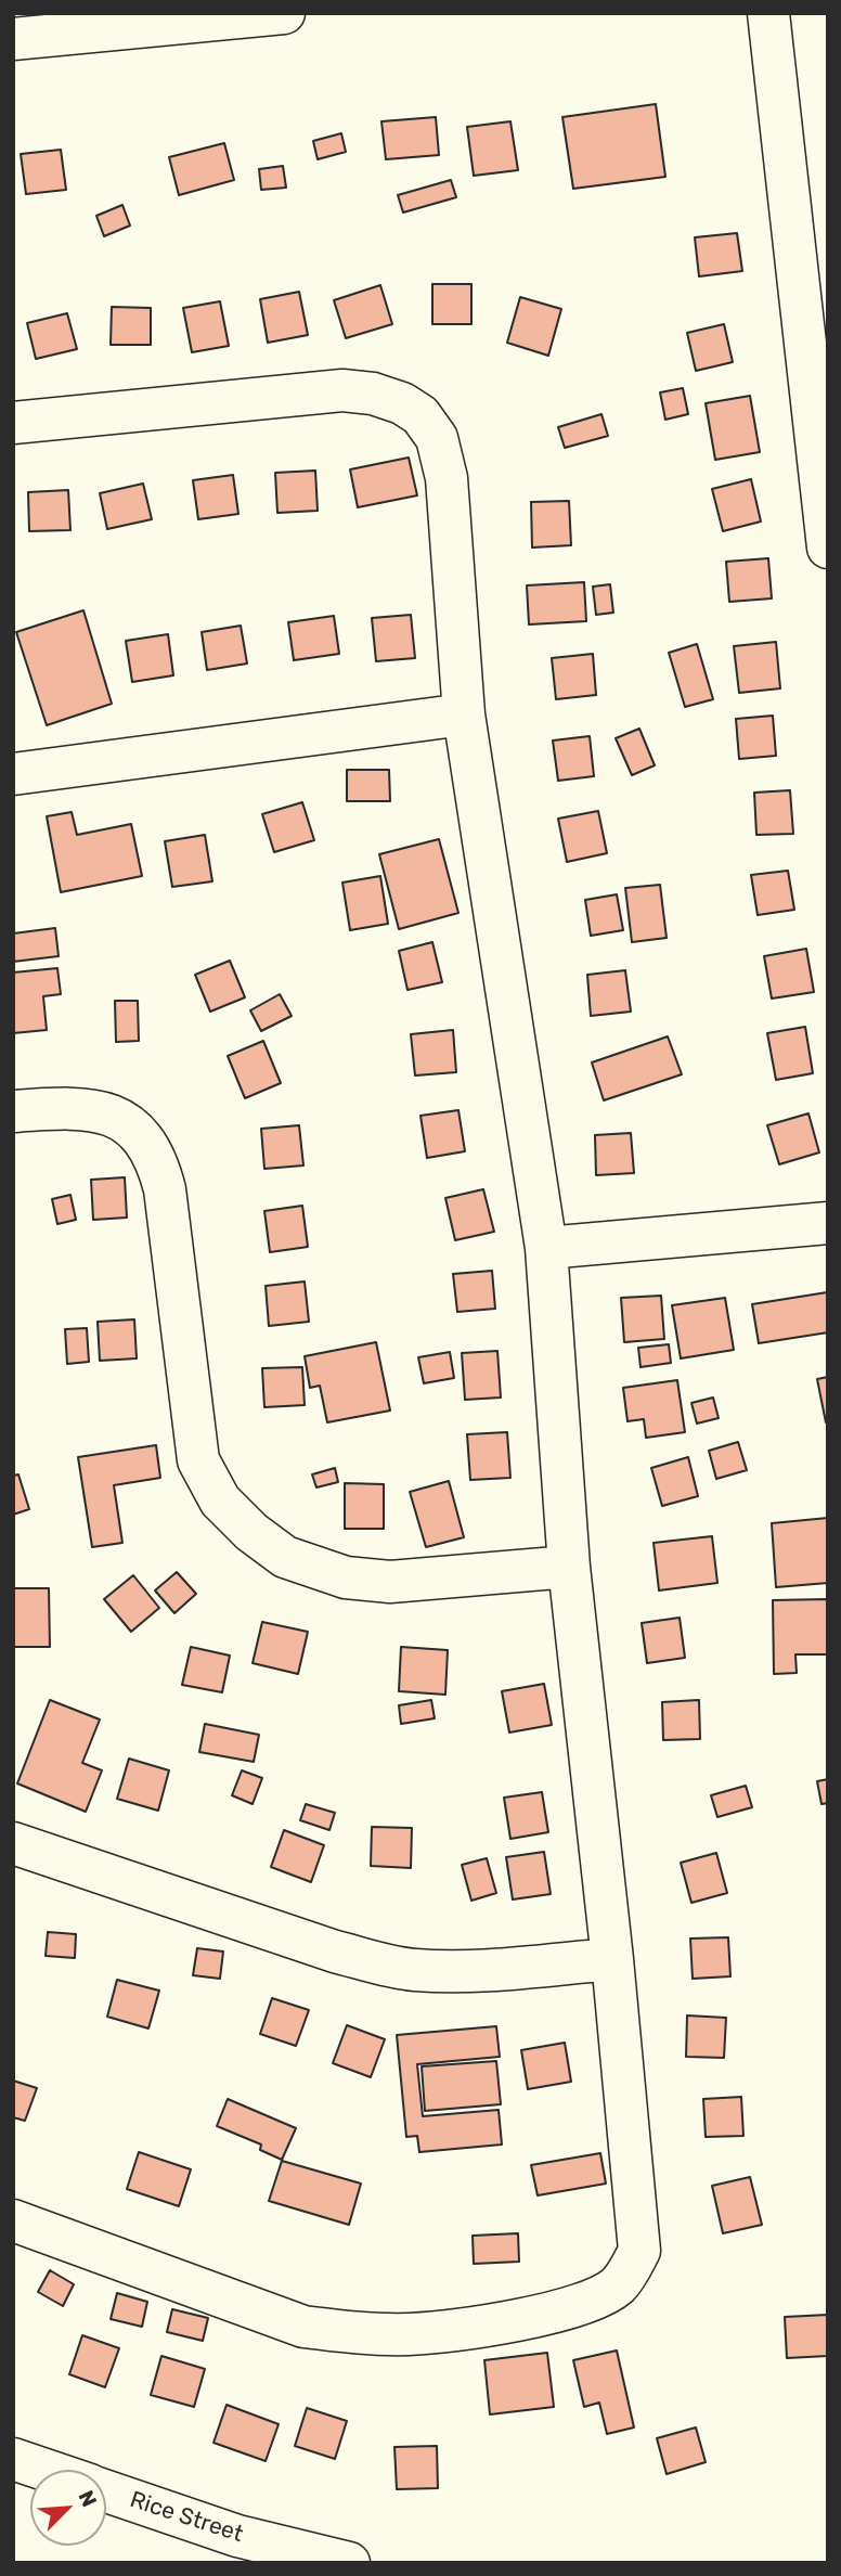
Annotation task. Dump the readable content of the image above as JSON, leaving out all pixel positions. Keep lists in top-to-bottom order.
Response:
{
  "streets": {
    "street": ["Rice Street"]
  },
  "north": "top right"
}
